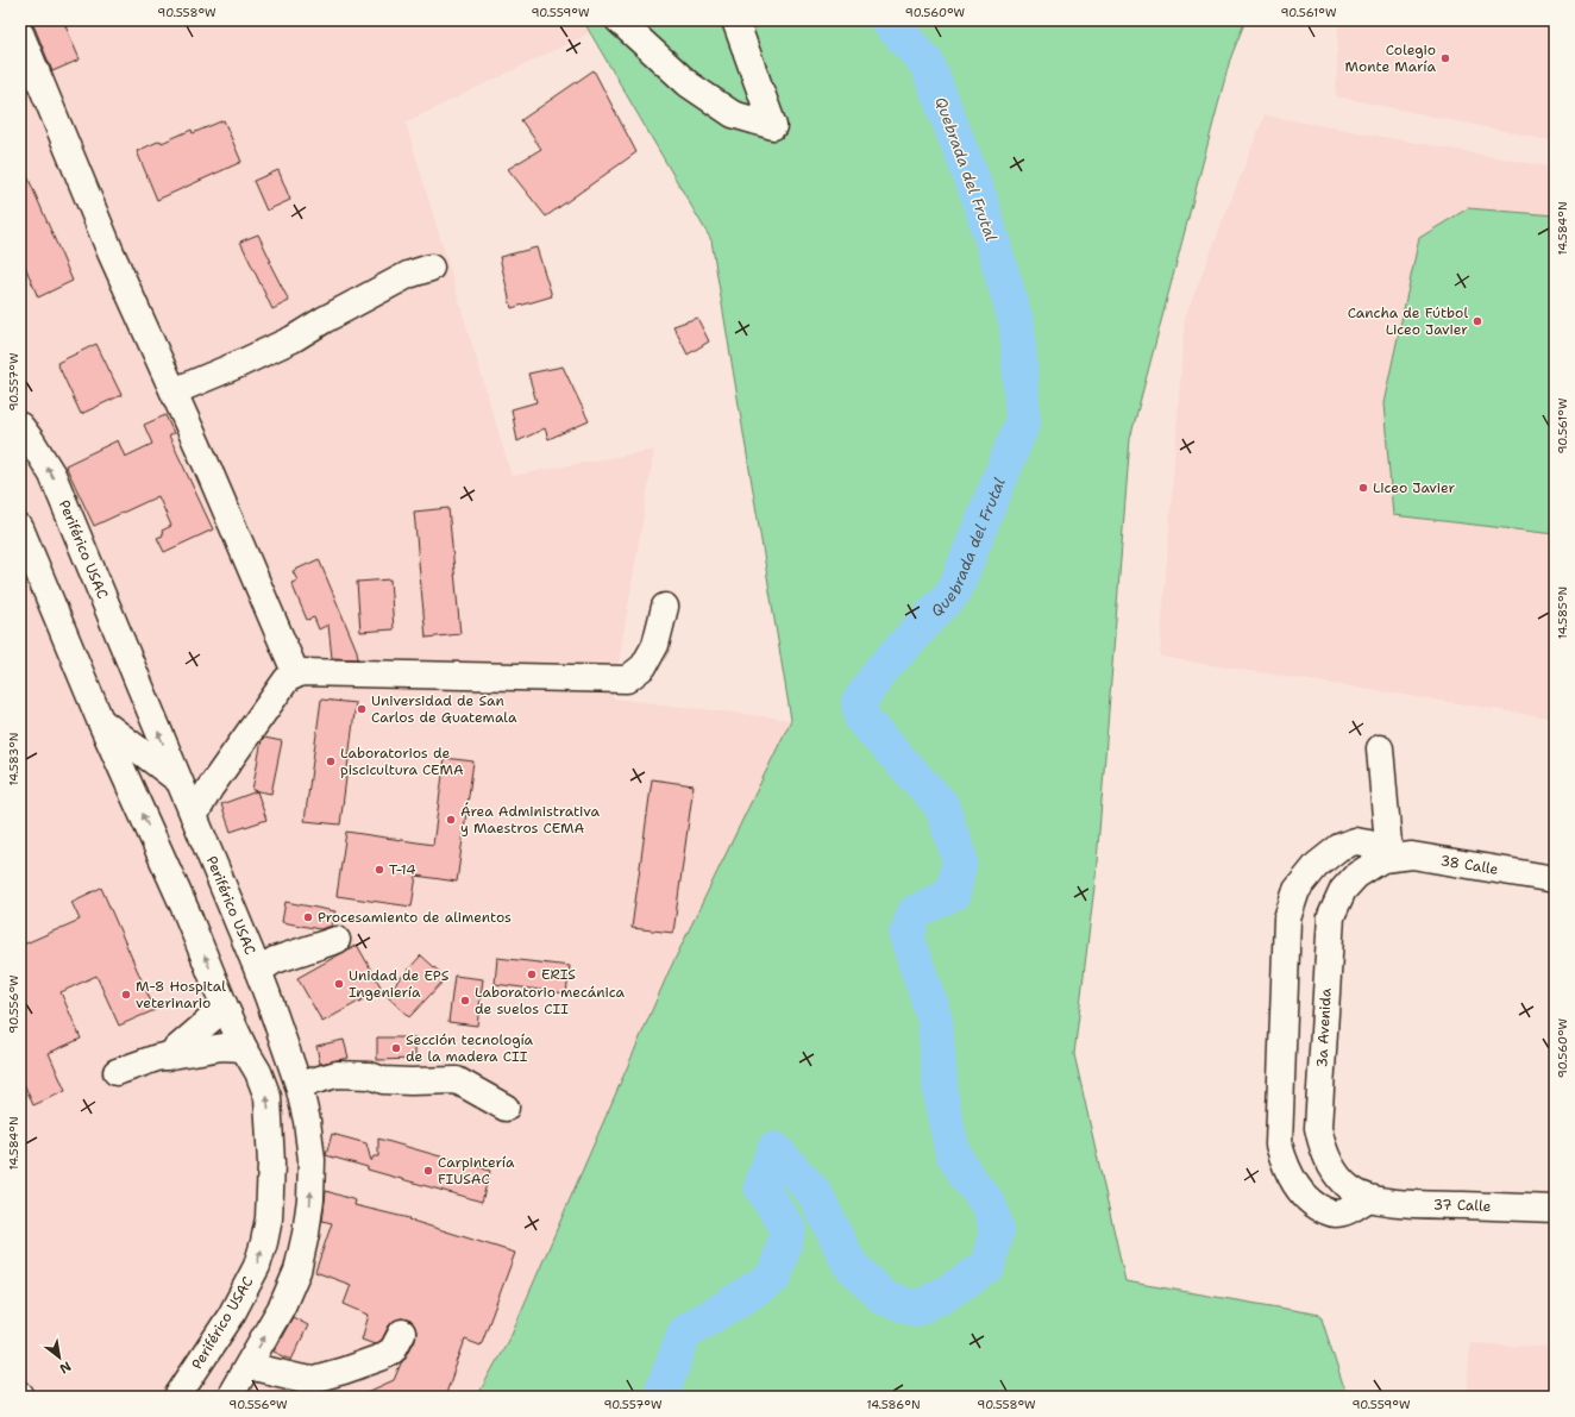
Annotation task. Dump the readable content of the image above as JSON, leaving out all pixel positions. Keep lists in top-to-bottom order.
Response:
{
  "streets": {
    "street": [
      "Periférico USAC",
      "38 Calle",
      "3a Avenida",
      "37 Calle"
    ]
  },
  "crossings": [
    ["38 Calle", "3a Avenida"],
    ["3a Avenida", "37 Calle"]
  ],
  "water": ["Quebrada del Frutal"],
  "places": [
    "Colegio Monte María",
    "Cancha de Fútbol Liceo Javier",
    "Liceo Javier",
    "Universidad de San Carlos de Guatemala",
    "Laboratorios de piscicultura CEMA",
    "Área Administrativa y Maestros CEMA",
    "T-14",
    "Procesamiento de alimentos",
    "ERIS",
    "Unidad de EPS Ingeniería",
    "M-8 Hospital veterinario",
    "Laboratorio mecánica de suelos CII",
    "Sección tecnología de la madera CII",
    "Carpintería FIUSAC"
  ],
  "north": "bottom right",
  "coordinates": [
    "90.558°W",
    "90.559°W",
    "90.560°W",
    "90.561°W",
    "14.584°N",
    "90.557°W",
    "14.585°N",
    "14.583°N",
    "90.556°W",
    "14.586°N"
  ]
}
